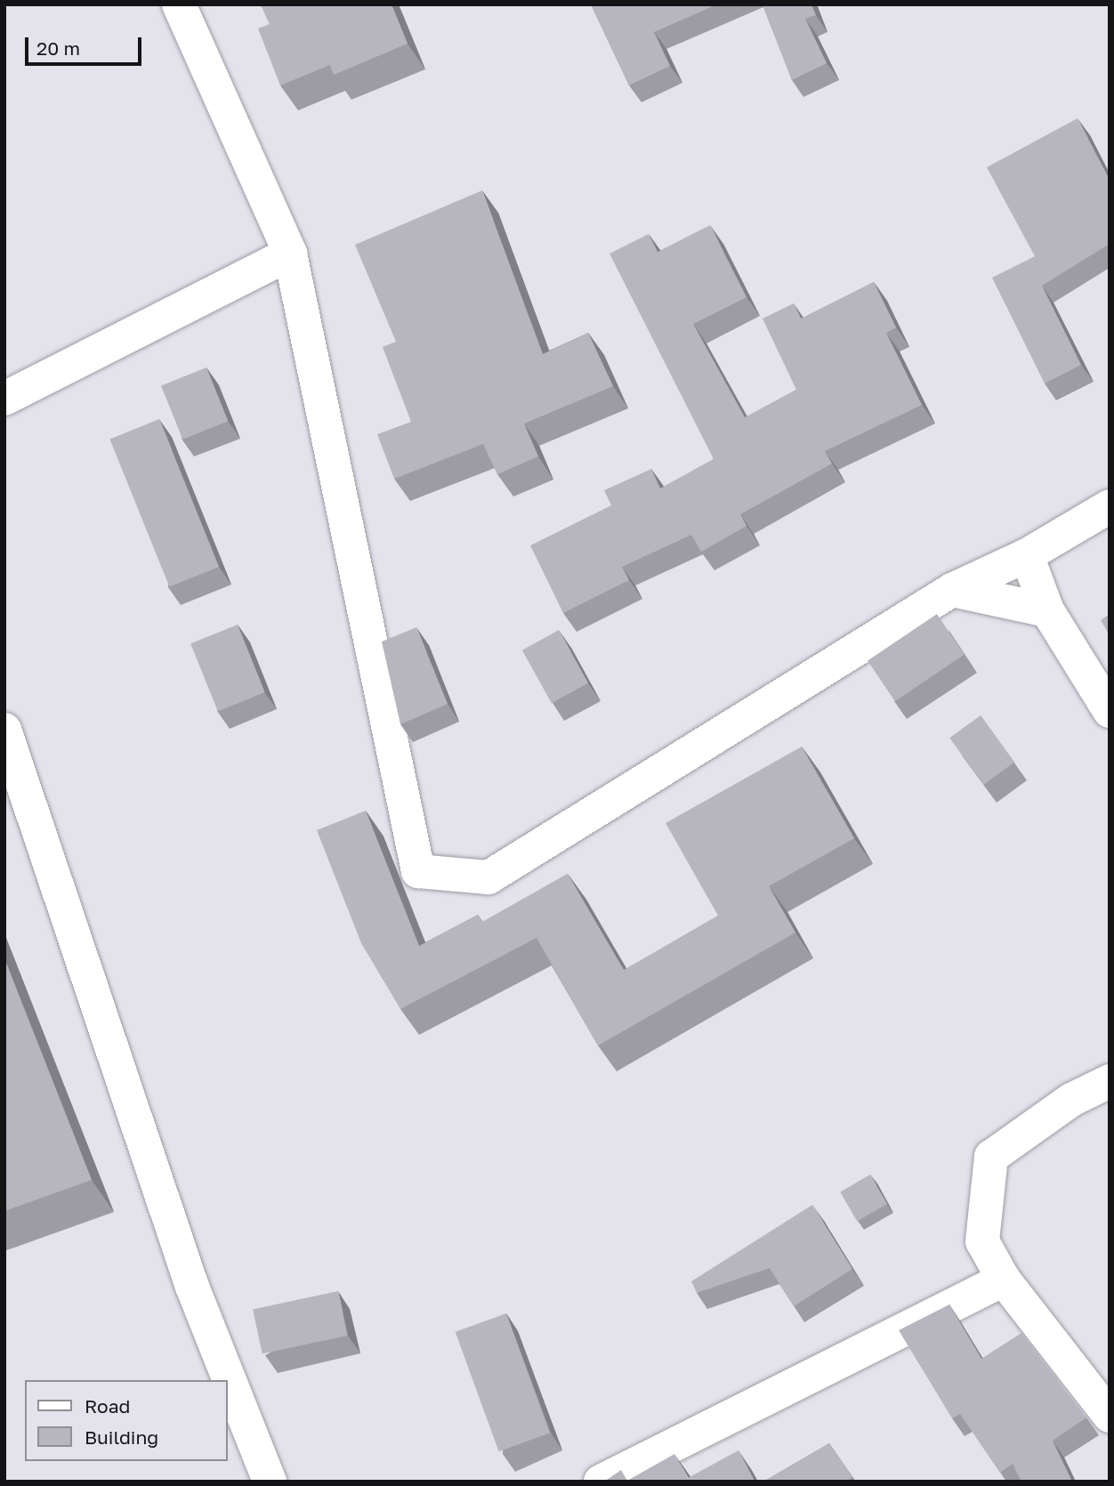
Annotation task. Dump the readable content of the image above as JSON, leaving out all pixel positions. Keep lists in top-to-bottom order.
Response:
{
  "legend": ["Road", "Building"],
  "scale_bar": "20 m"
}
